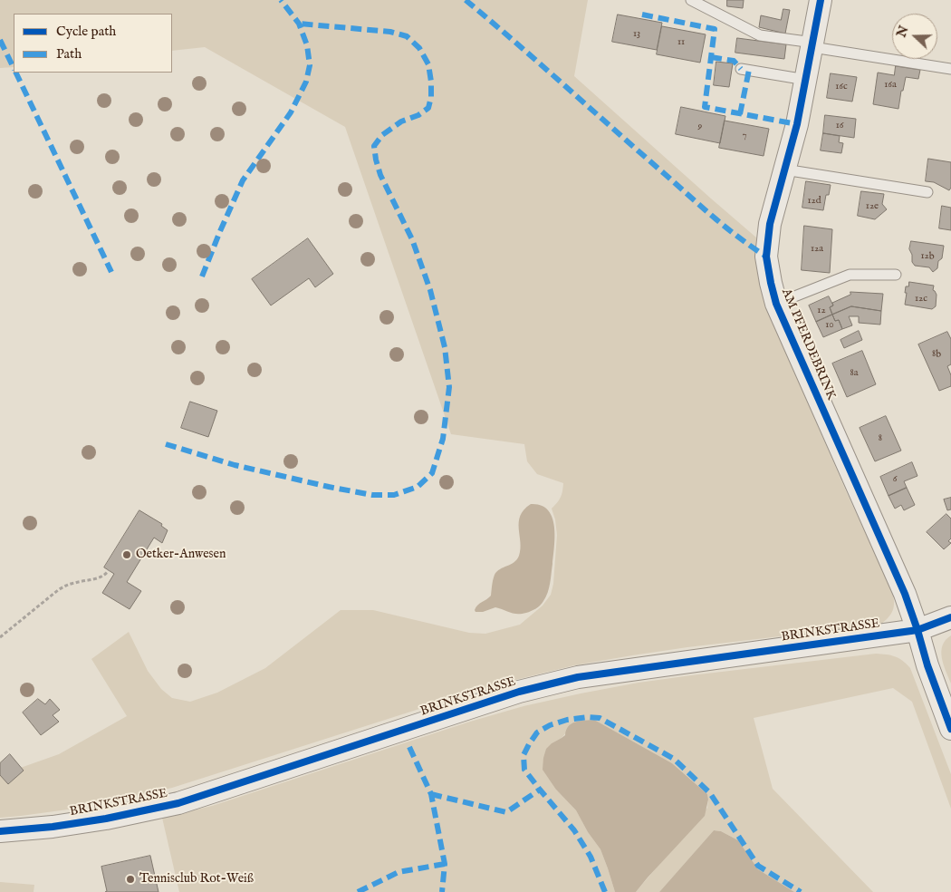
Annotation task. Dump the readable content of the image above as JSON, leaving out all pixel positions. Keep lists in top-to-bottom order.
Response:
{
  "streets": {
    "street": ["AM PFERDEBRINK", "BRINKSTRASSE"]
  },
  "crossings": [
    ["AM PFERDEBRINK", "BRINKSTRASSE"]
  ],
  "places": ["Oetker-Anwesen", "Tennisclub Rot-Weiß"],
  "house_numbers": [
    "13",
    "11",
    "16a",
    "16c",
    "16",
    "9",
    "7",
    "12d",
    "12e",
    "12a",
    "12b",
    "12c",
    "12",
    "10",
    "8b",
    "8a",
    "8",
    "6"
  ],
  "legend": ["Cycle path", "Path"],
  "north": "left"
}
